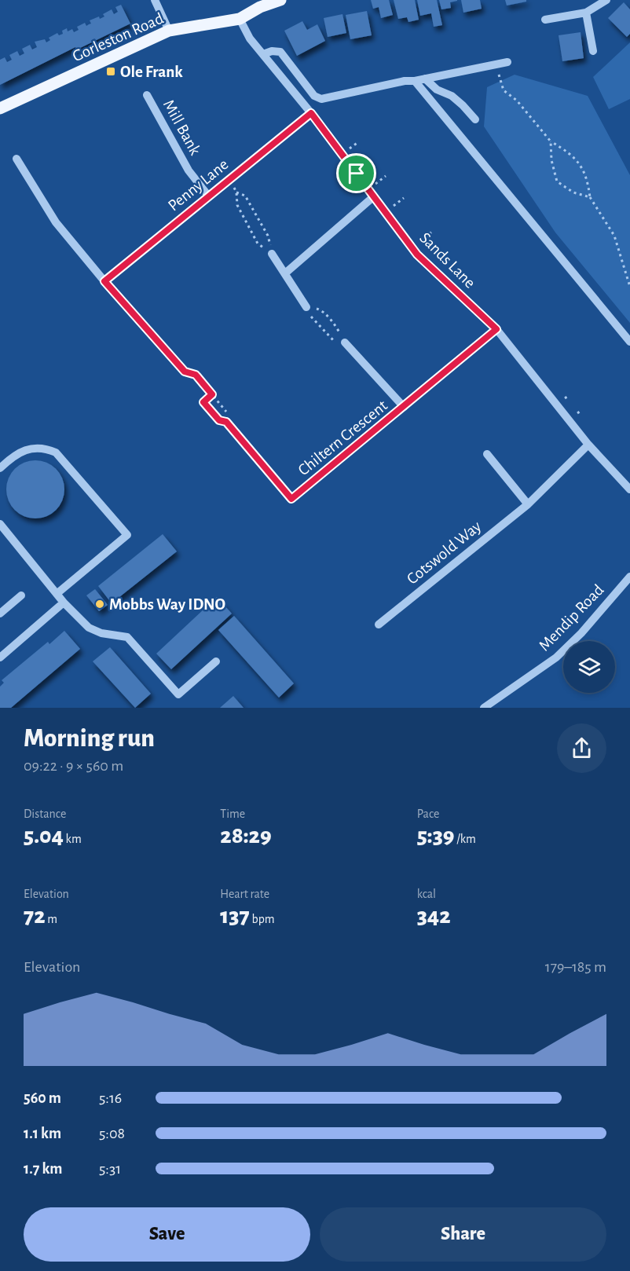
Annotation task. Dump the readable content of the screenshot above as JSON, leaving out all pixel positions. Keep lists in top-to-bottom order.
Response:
{
  "streets": {
    "main road": ["Gorleston Road"],
    "street": [
      "Mill Bank",
      "Penny Lane",
      "Sands Lane",
      "Chiltern Crescent",
      "Cotswold Way",
      "Mendip Road"
    ]
  },
  "crossings": [
    ["Gorleston Road", "Sands Lane"],
    ["Mill Bank", "Penny Lane"],
    ["Penny Lane", "Sands Lane"],
    ["Sands Lane", "Chiltern Crescent"],
    ["Sands Lane", "Cotswold Way"]
  ],
  "places": {
    "transit": ["Ole Frank"],
    "other": ["Mobbs Way IDNO"]
  },
  "page": {
    "heading": ["Morning run", "09:22 · 9 × 560 m"],
    "stats": [
      ["Distance", "5.04 km"],
      ["Time", "28:29"],
      ["Pace", "5:39 /km"],
      ["Elevation", "72 m"],
      ["Heart rate", "137 bpm"],
      ["kcal", "342"]
    ],
    "chart": ["Elevation", "179–185 m"],
    "list": [
      {
        "name": "560 m",
        "note": "5:16"
      },
      {
        "name": "1.1 km",
        "note": "5:08"
      },
      {
        "name": "1.7 km",
        "note": "5:31"
      }
    ],
    "buttons": ["Save", "Share"]
  }
}
